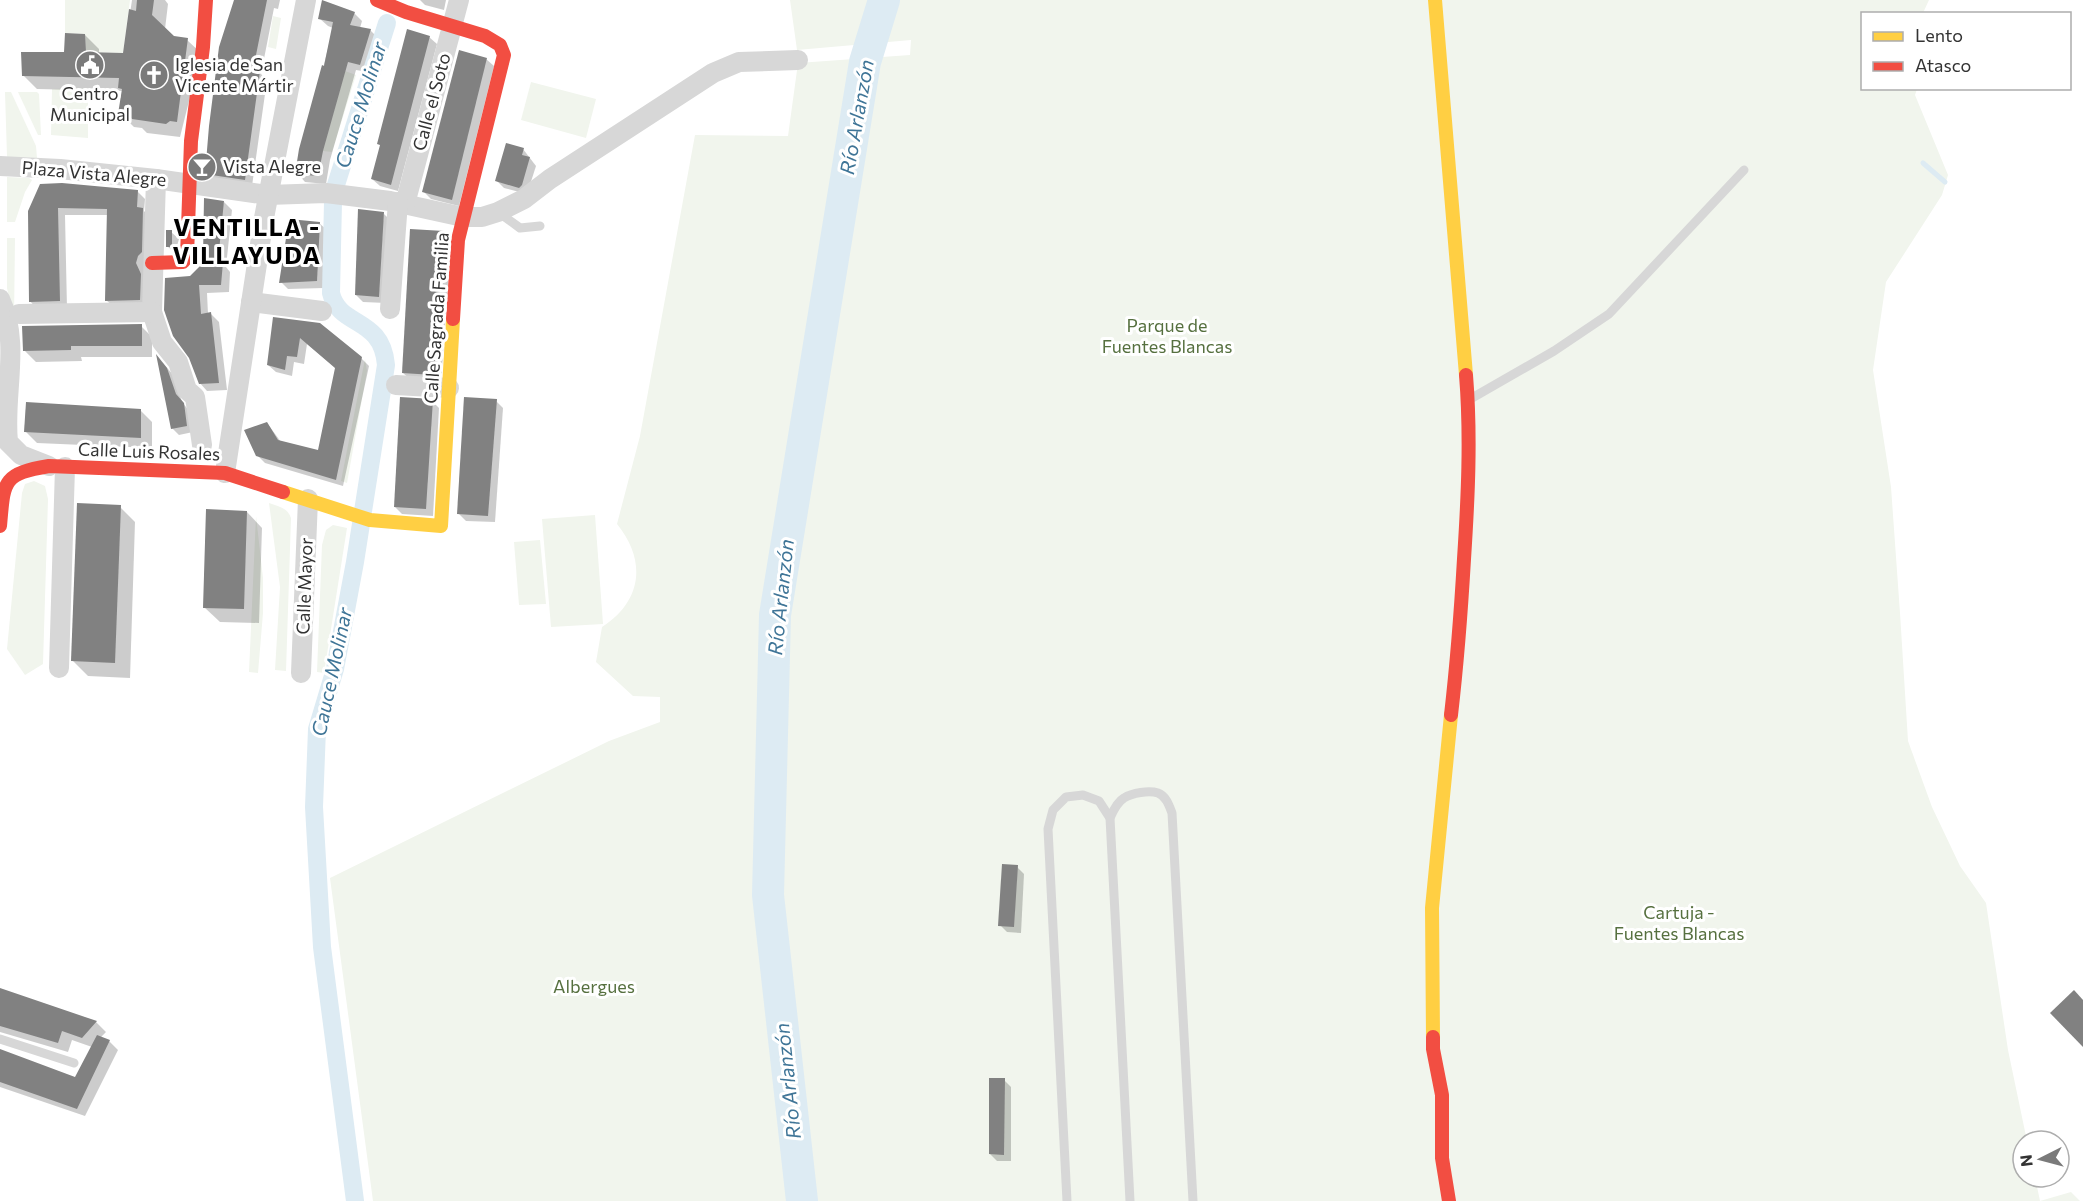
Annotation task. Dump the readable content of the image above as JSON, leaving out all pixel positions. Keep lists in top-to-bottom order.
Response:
{
  "streets": {
    "street": [
      "Calle el Soto",
      "Plaza Vista Alegre",
      "Calle Sagrada Familia",
      "Calle Luis Rosales",
      "Calle Mayor"
    ]
  },
  "crossings": [
    ["Calle el Soto", "Calle Sagrada Familia"],
    ["Calle Sagrada Familia", "Calle Luis Rosales"],
    ["Calle Luis Rosales", "Calle Mayor"]
  ],
  "districts": ["VENTILLA - VILLAYUDA"],
  "water": ["Cauce Molinar", "Río Arlanzón"],
  "parks": ["Parque de Fuentes Blancas", "Cartuja - Fuentes Blancas", "Albergues"],
  "places": {
    "public building": ["Centro Municipal"],
    "church": ["Iglesia de San Vicente Mártir"],
    "bar": ["Vista Alegre"]
  },
  "legend": ["Lento", "Atasco"],
  "north": "left"
}
